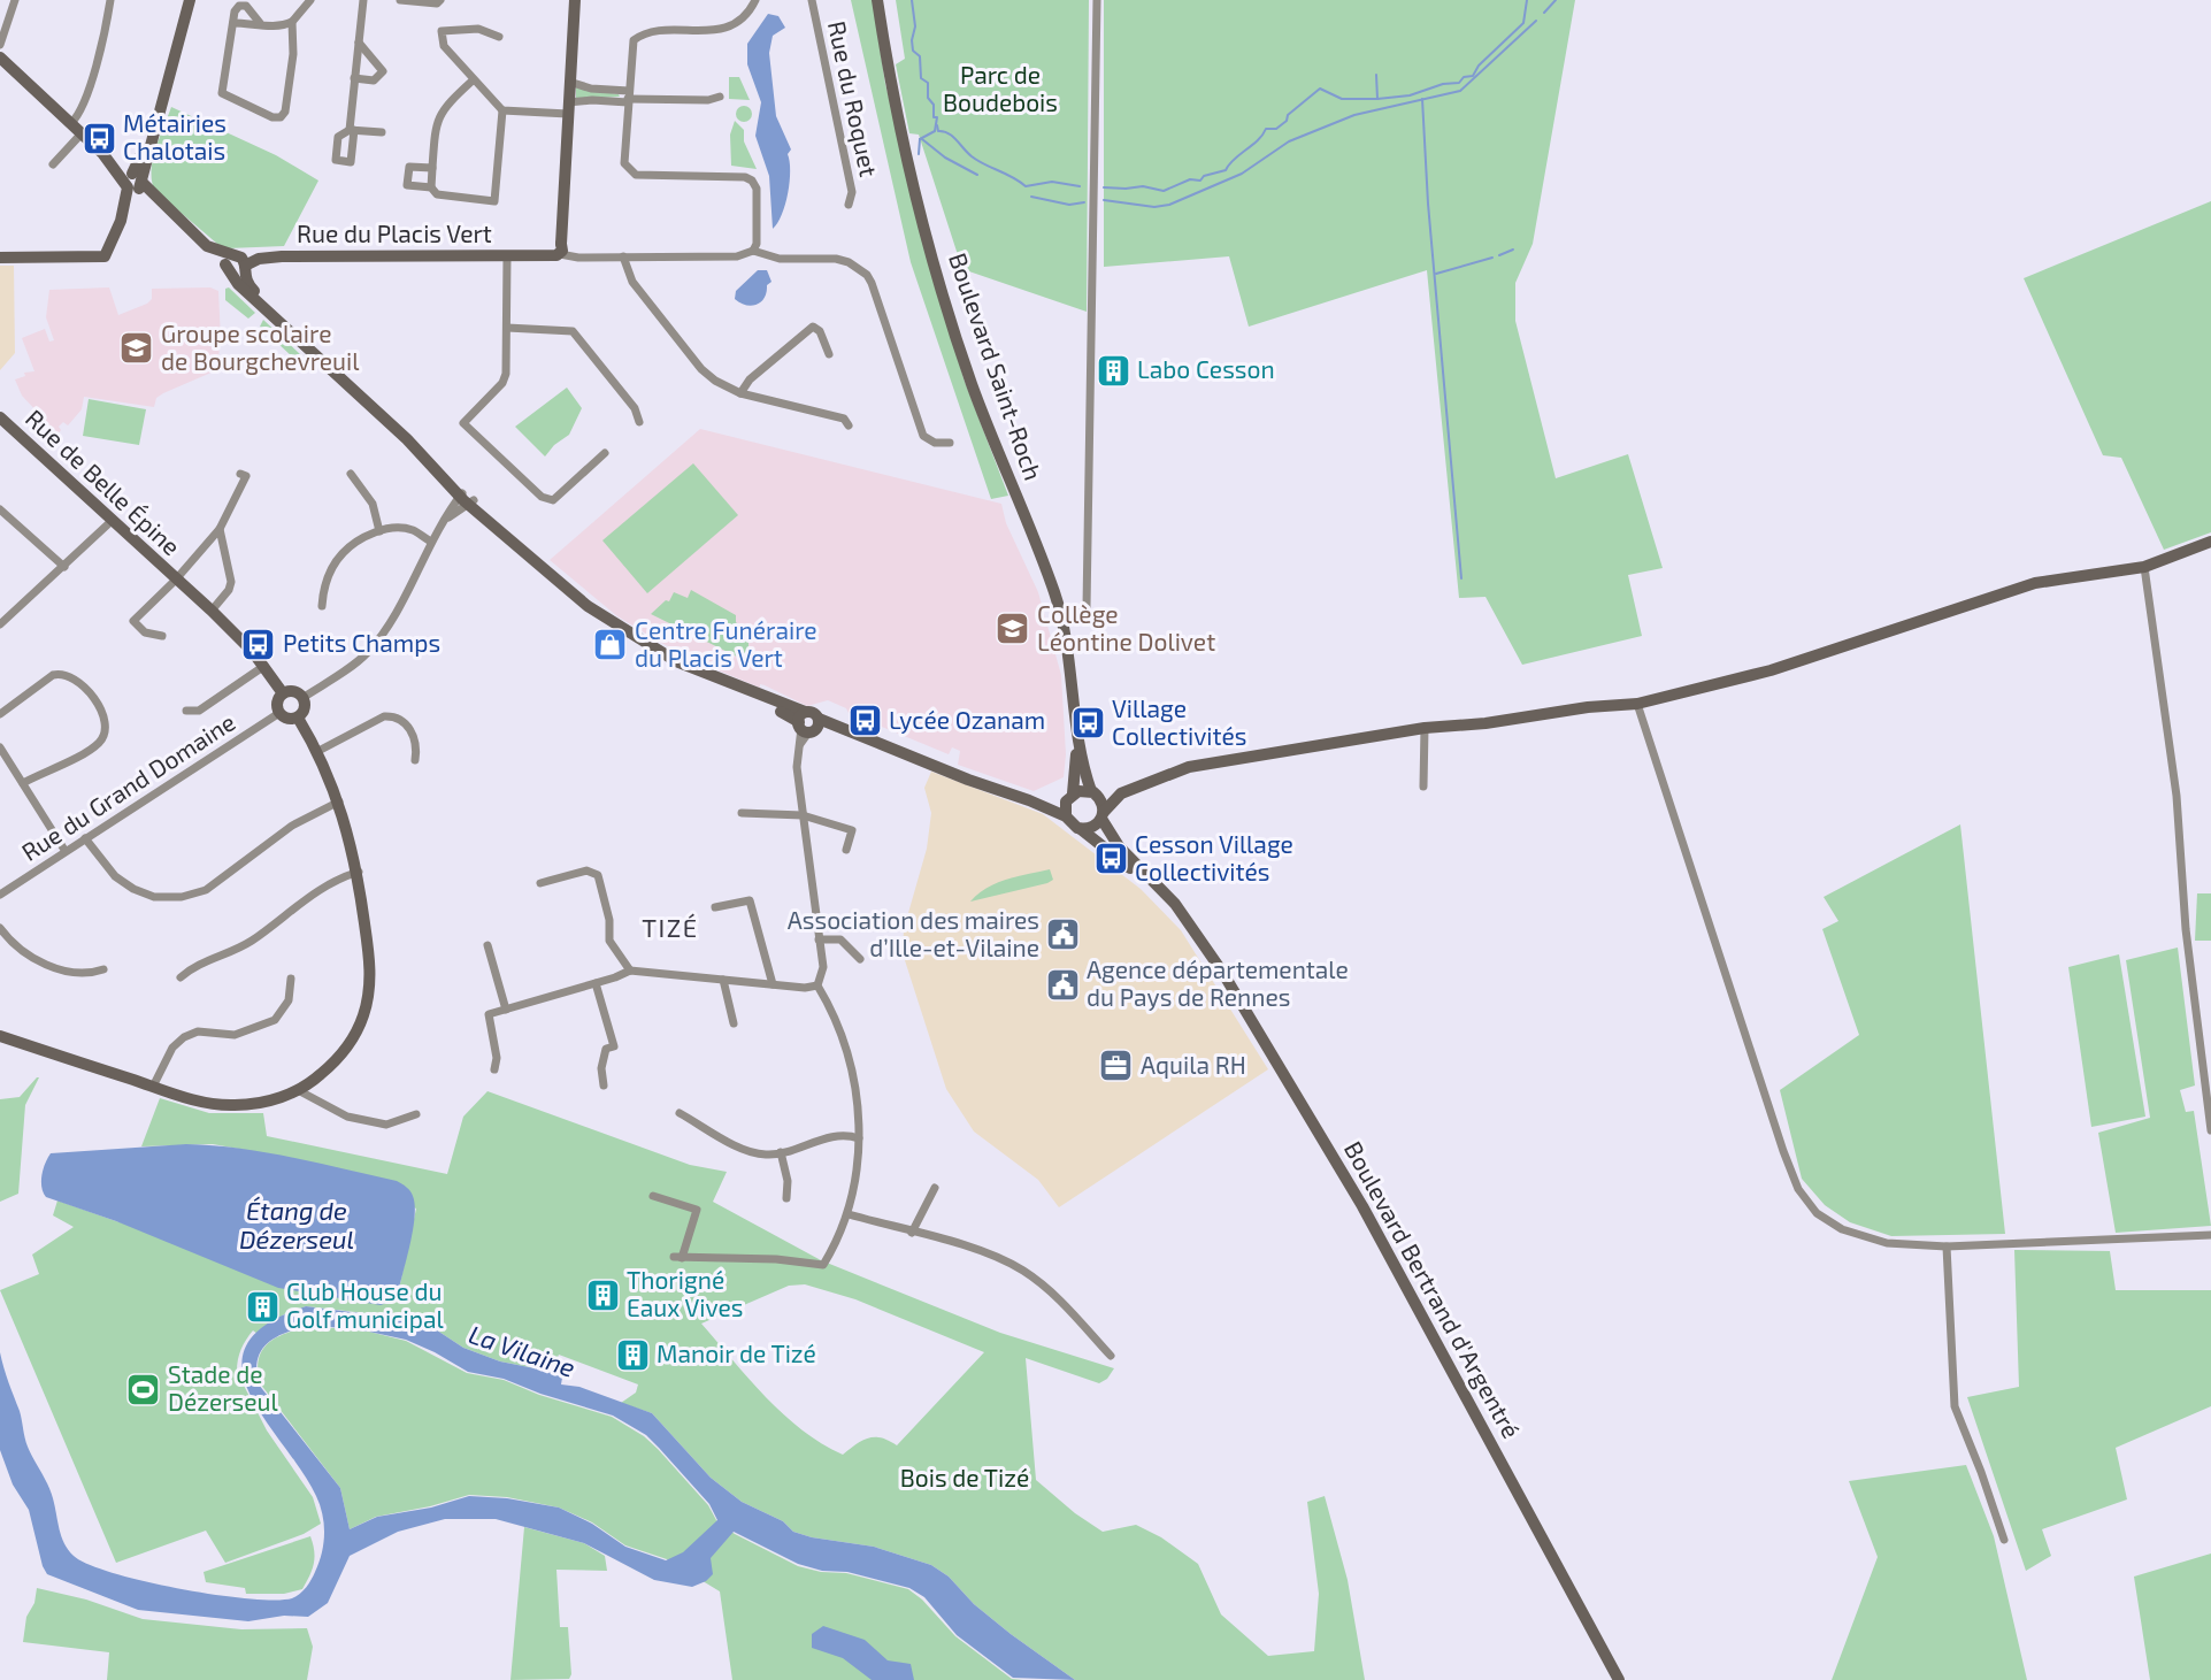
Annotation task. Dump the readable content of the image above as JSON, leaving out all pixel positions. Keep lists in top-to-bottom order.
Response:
{
  "streets": {
    "main road": [
      "Rue du Placis Vert",
      "Boulevard Saint-Roch",
      "Rue de Belle Épine",
      "Boulevard Bertrand d'Argentré"
    ],
    "street": ["Rue du Roquet", "Rue du Grand Domaine"]
  },
  "crossings": [
    ["Rue de Belle Épine", "Rue du Grand Domaine"]
  ],
  "districts": ["TIZÉ"],
  "water": ["Étang de Dézerseul", "La Vilaine"],
  "parks": ["Parc de Boudebois", "Bois de Tizé"],
  "places": {
    "bus stop": [
      "Métairies Chalotais",
      "Petits Champs",
      "Lycée Ozanam",
      "Village Collectivités",
      "Cesson Village Collectivités"
    ],
    "school or university": ["Groupe scolaire de Bourgchevreuil", "Collège Léontine Dolivet"],
    "building": [
      "Labo Cesson",
      "Thorigné Eaux Vives",
      "Club House du Golf municipal",
      "Manoir de Tizé"
    ],
    "shop": ["Centre Funéraire du Placis Vert"],
    "public building": ["Association des maires d’Ille-et-Vilaine", "Agence départementale du Pays de Rennes"],
    "office": ["Aquila RH"],
    "sports": ["Stade de Dézerseul"]
  }
}
